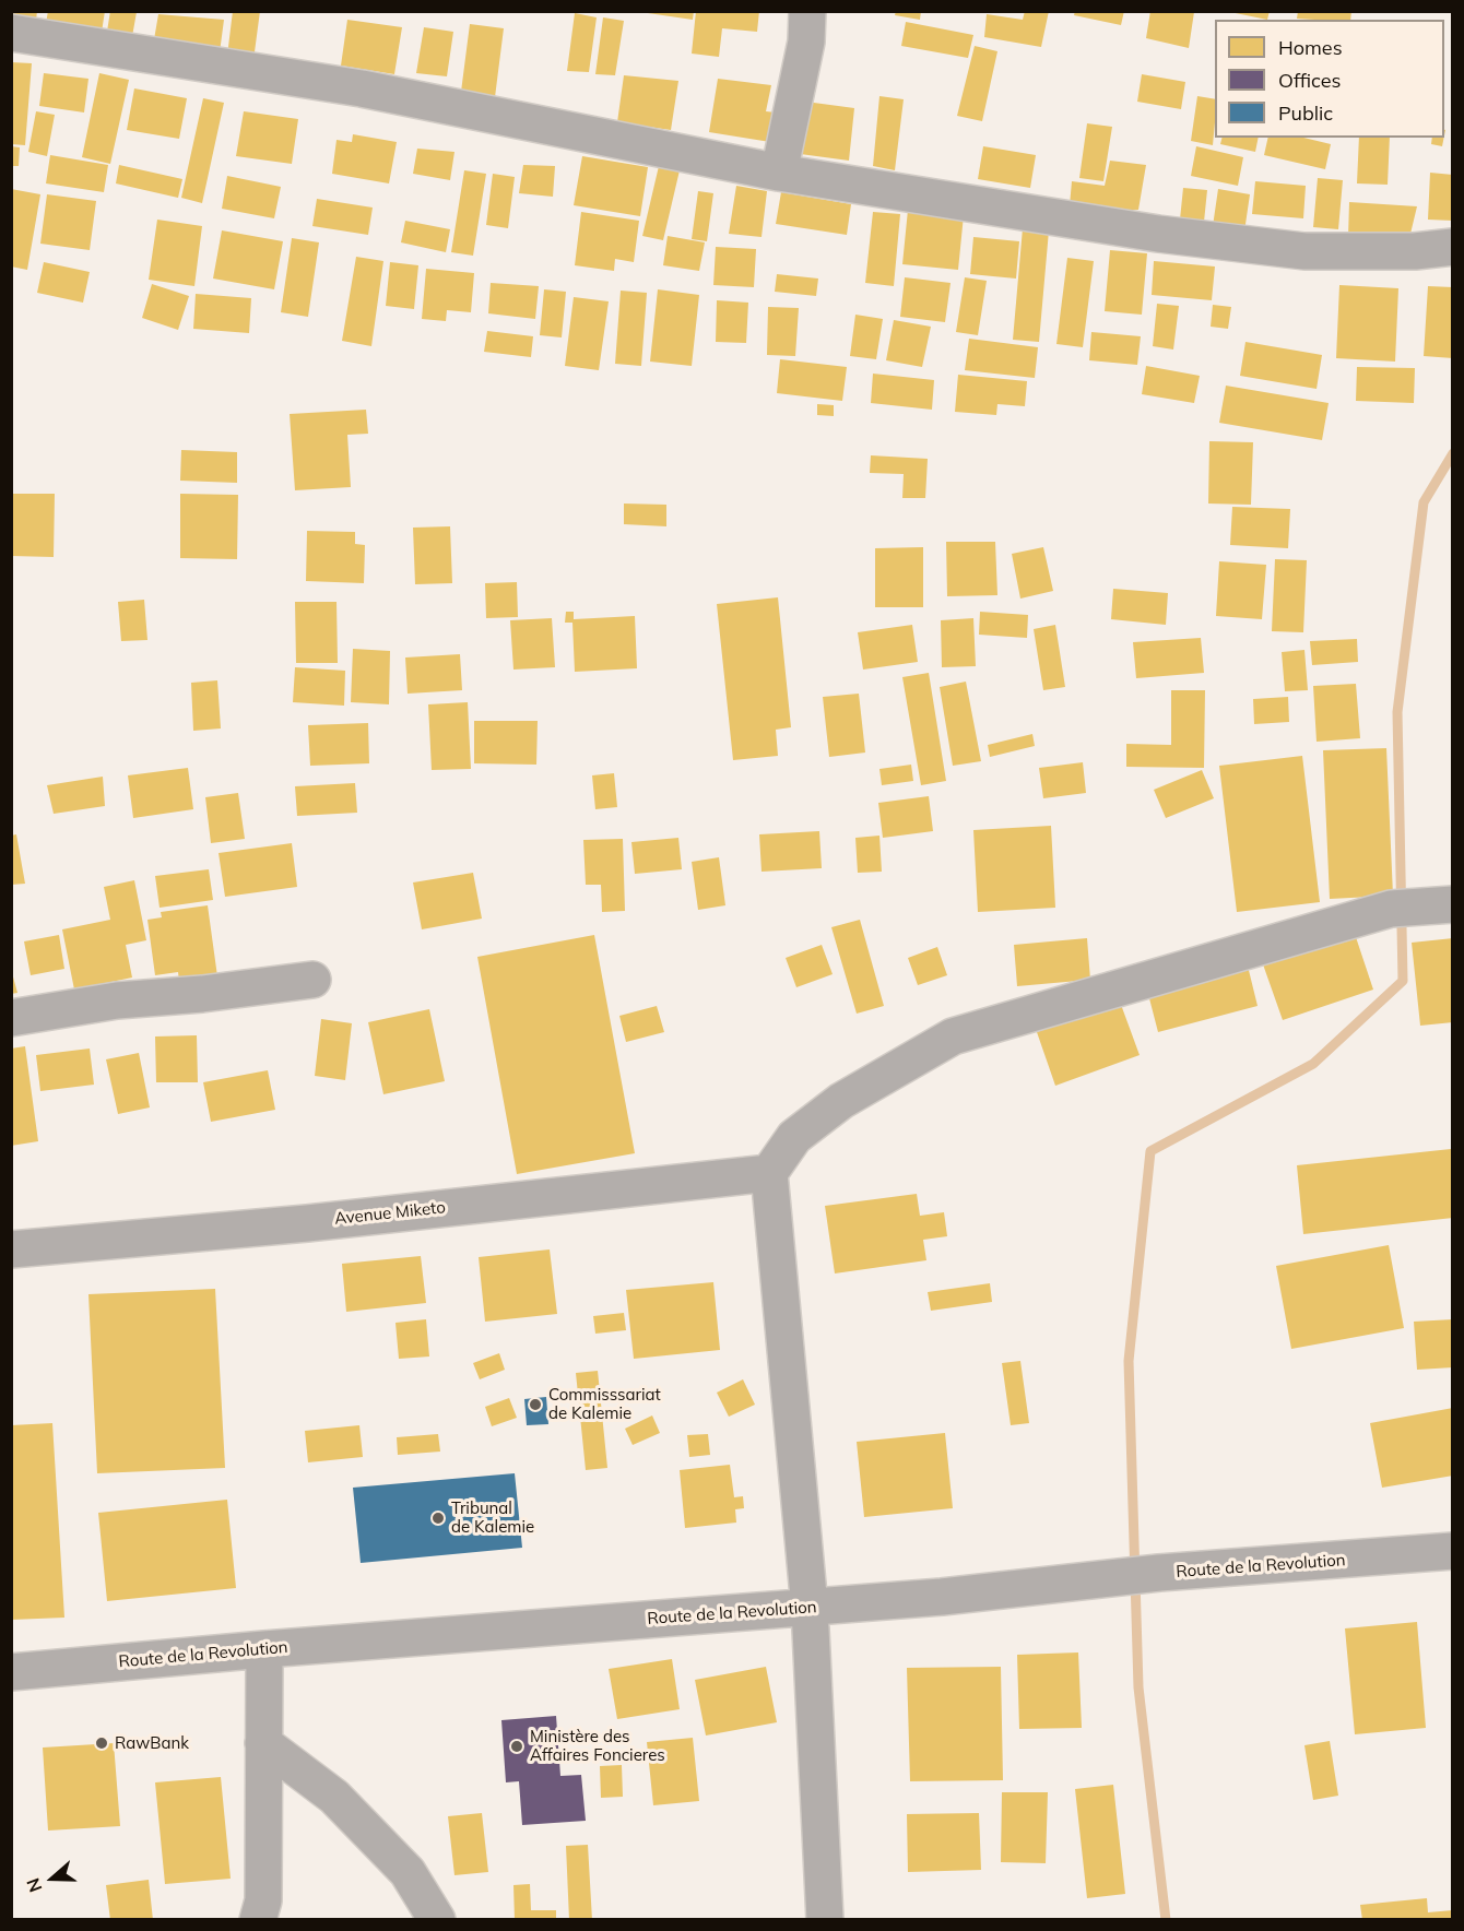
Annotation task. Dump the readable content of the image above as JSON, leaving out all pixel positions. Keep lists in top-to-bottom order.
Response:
{
  "streets": {
    "street": ["Avenue Miketo", "Route de la Revolution"]
  },
  "places": [
    "Commisssariat de Kalemie",
    "Tribunal de Kalemie",
    "RawBank",
    "Ministère des Affaires Foncieres"
  ],
  "legend": ["Homes", "Offices", "Public"],
  "north": "left"
}
